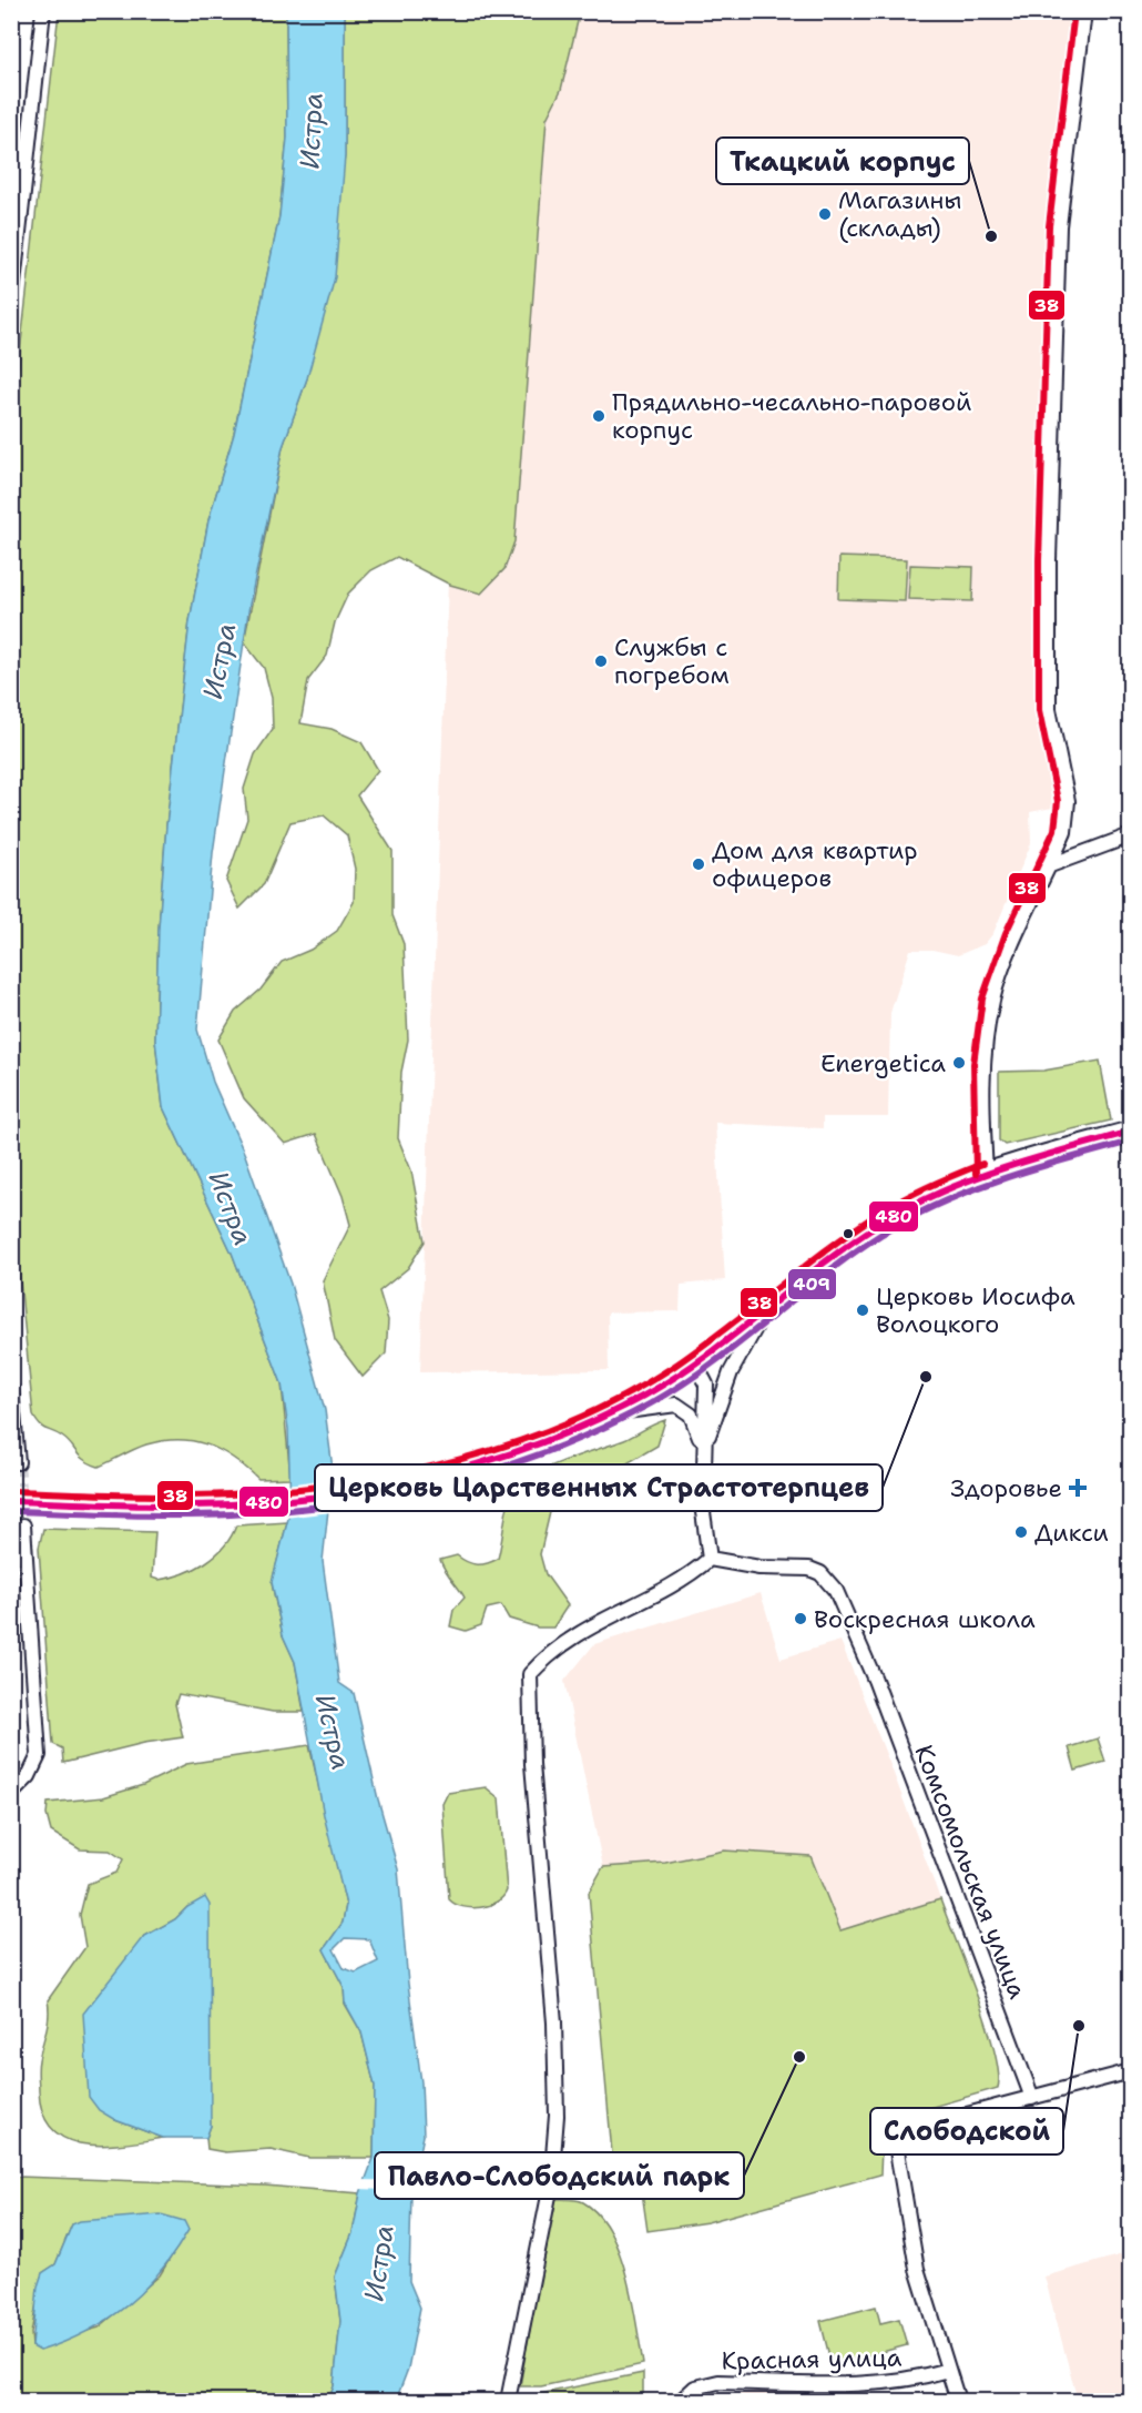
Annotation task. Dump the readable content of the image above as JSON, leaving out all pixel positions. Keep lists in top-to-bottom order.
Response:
{
  "streets": {
    "street": ["Комсомольская улица", "Красная улица"]
  },
  "water": ["Истра"],
  "places": {
    "other": [
      "Магазины (склады)",
      "Ткацкий корпус",
      "Прядильно-чесально-паровой корпус",
      "Службы с погребом",
      "Дом для квартир офицеров",
      "Energetica",
      "Церковь Иосифа Волоцкого",
      "Церковь Царственных Страстотерпцев",
      "Дикси",
      "Воскресная школа",
      "Слободской",
      "Павло-Слободский парк"
    ],
    "health": ["Здоровье"]
  },
  "lines": ["transit line 38", "transit line 480", "transit line 409"]
}
